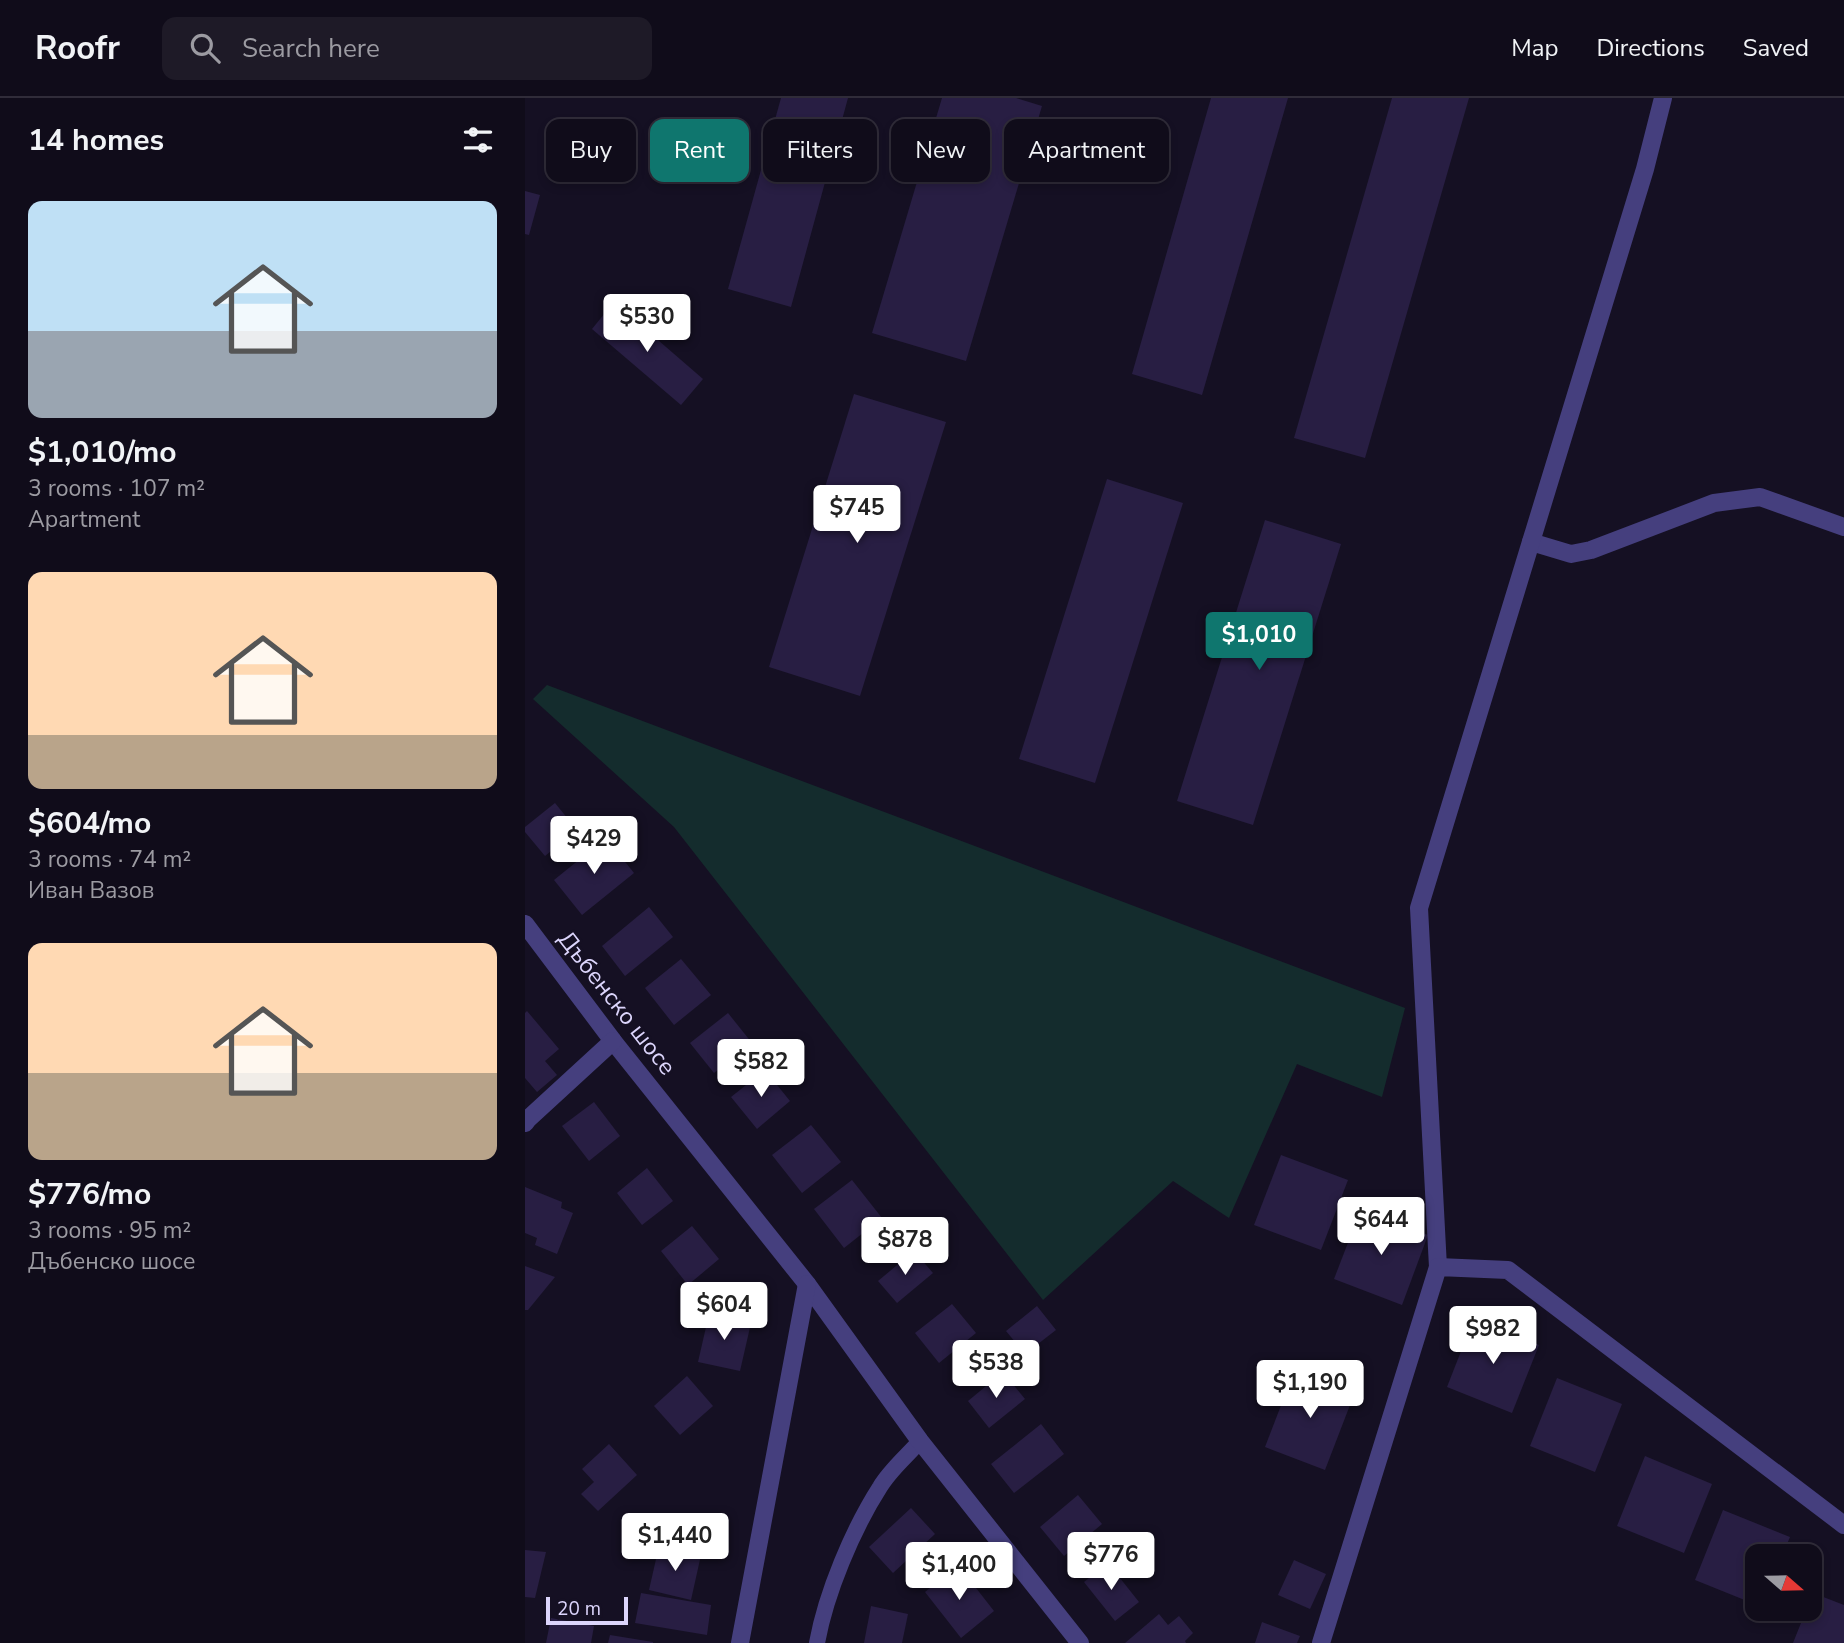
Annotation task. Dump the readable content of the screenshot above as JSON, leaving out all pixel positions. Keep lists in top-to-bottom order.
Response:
{
  "streets": {
    "street": ["Дъбенско шосе"]
  },
  "scale_bar": "20 m",
  "north": "right",
  "page": {
    "header": "Roofr",
    "search": "Search here",
    "nav": ["Map", "Directions", "Saved"],
    "heading": "14 homes",
    "chip": [
      "Buy",
      "Rent",
      "Filters",
      "New",
      "Apartment"
    ],
    "list": [
      {
        "name": "$1,010/mo",
        "note": "3 rooms · 107 m² · Apartment"
      },
      {
        "name": "$604/mo",
        "note": "3 rooms · 74 m² · Иван Вазов"
      },
      {
        "name": "$776/mo",
        "note": "3 rooms · 95 m² · Дъбенско шосе"
      }
    ],
    "price": [
      "$530",
      "$745",
      "$1,010",
      "$429",
      "$582",
      "$644",
      "$878",
      "$604",
      "$982",
      "$538",
      "$1,190",
      "$1,440",
      "$776",
      "$1,400"
    ],
    "scale": "20 m"
  }
}
